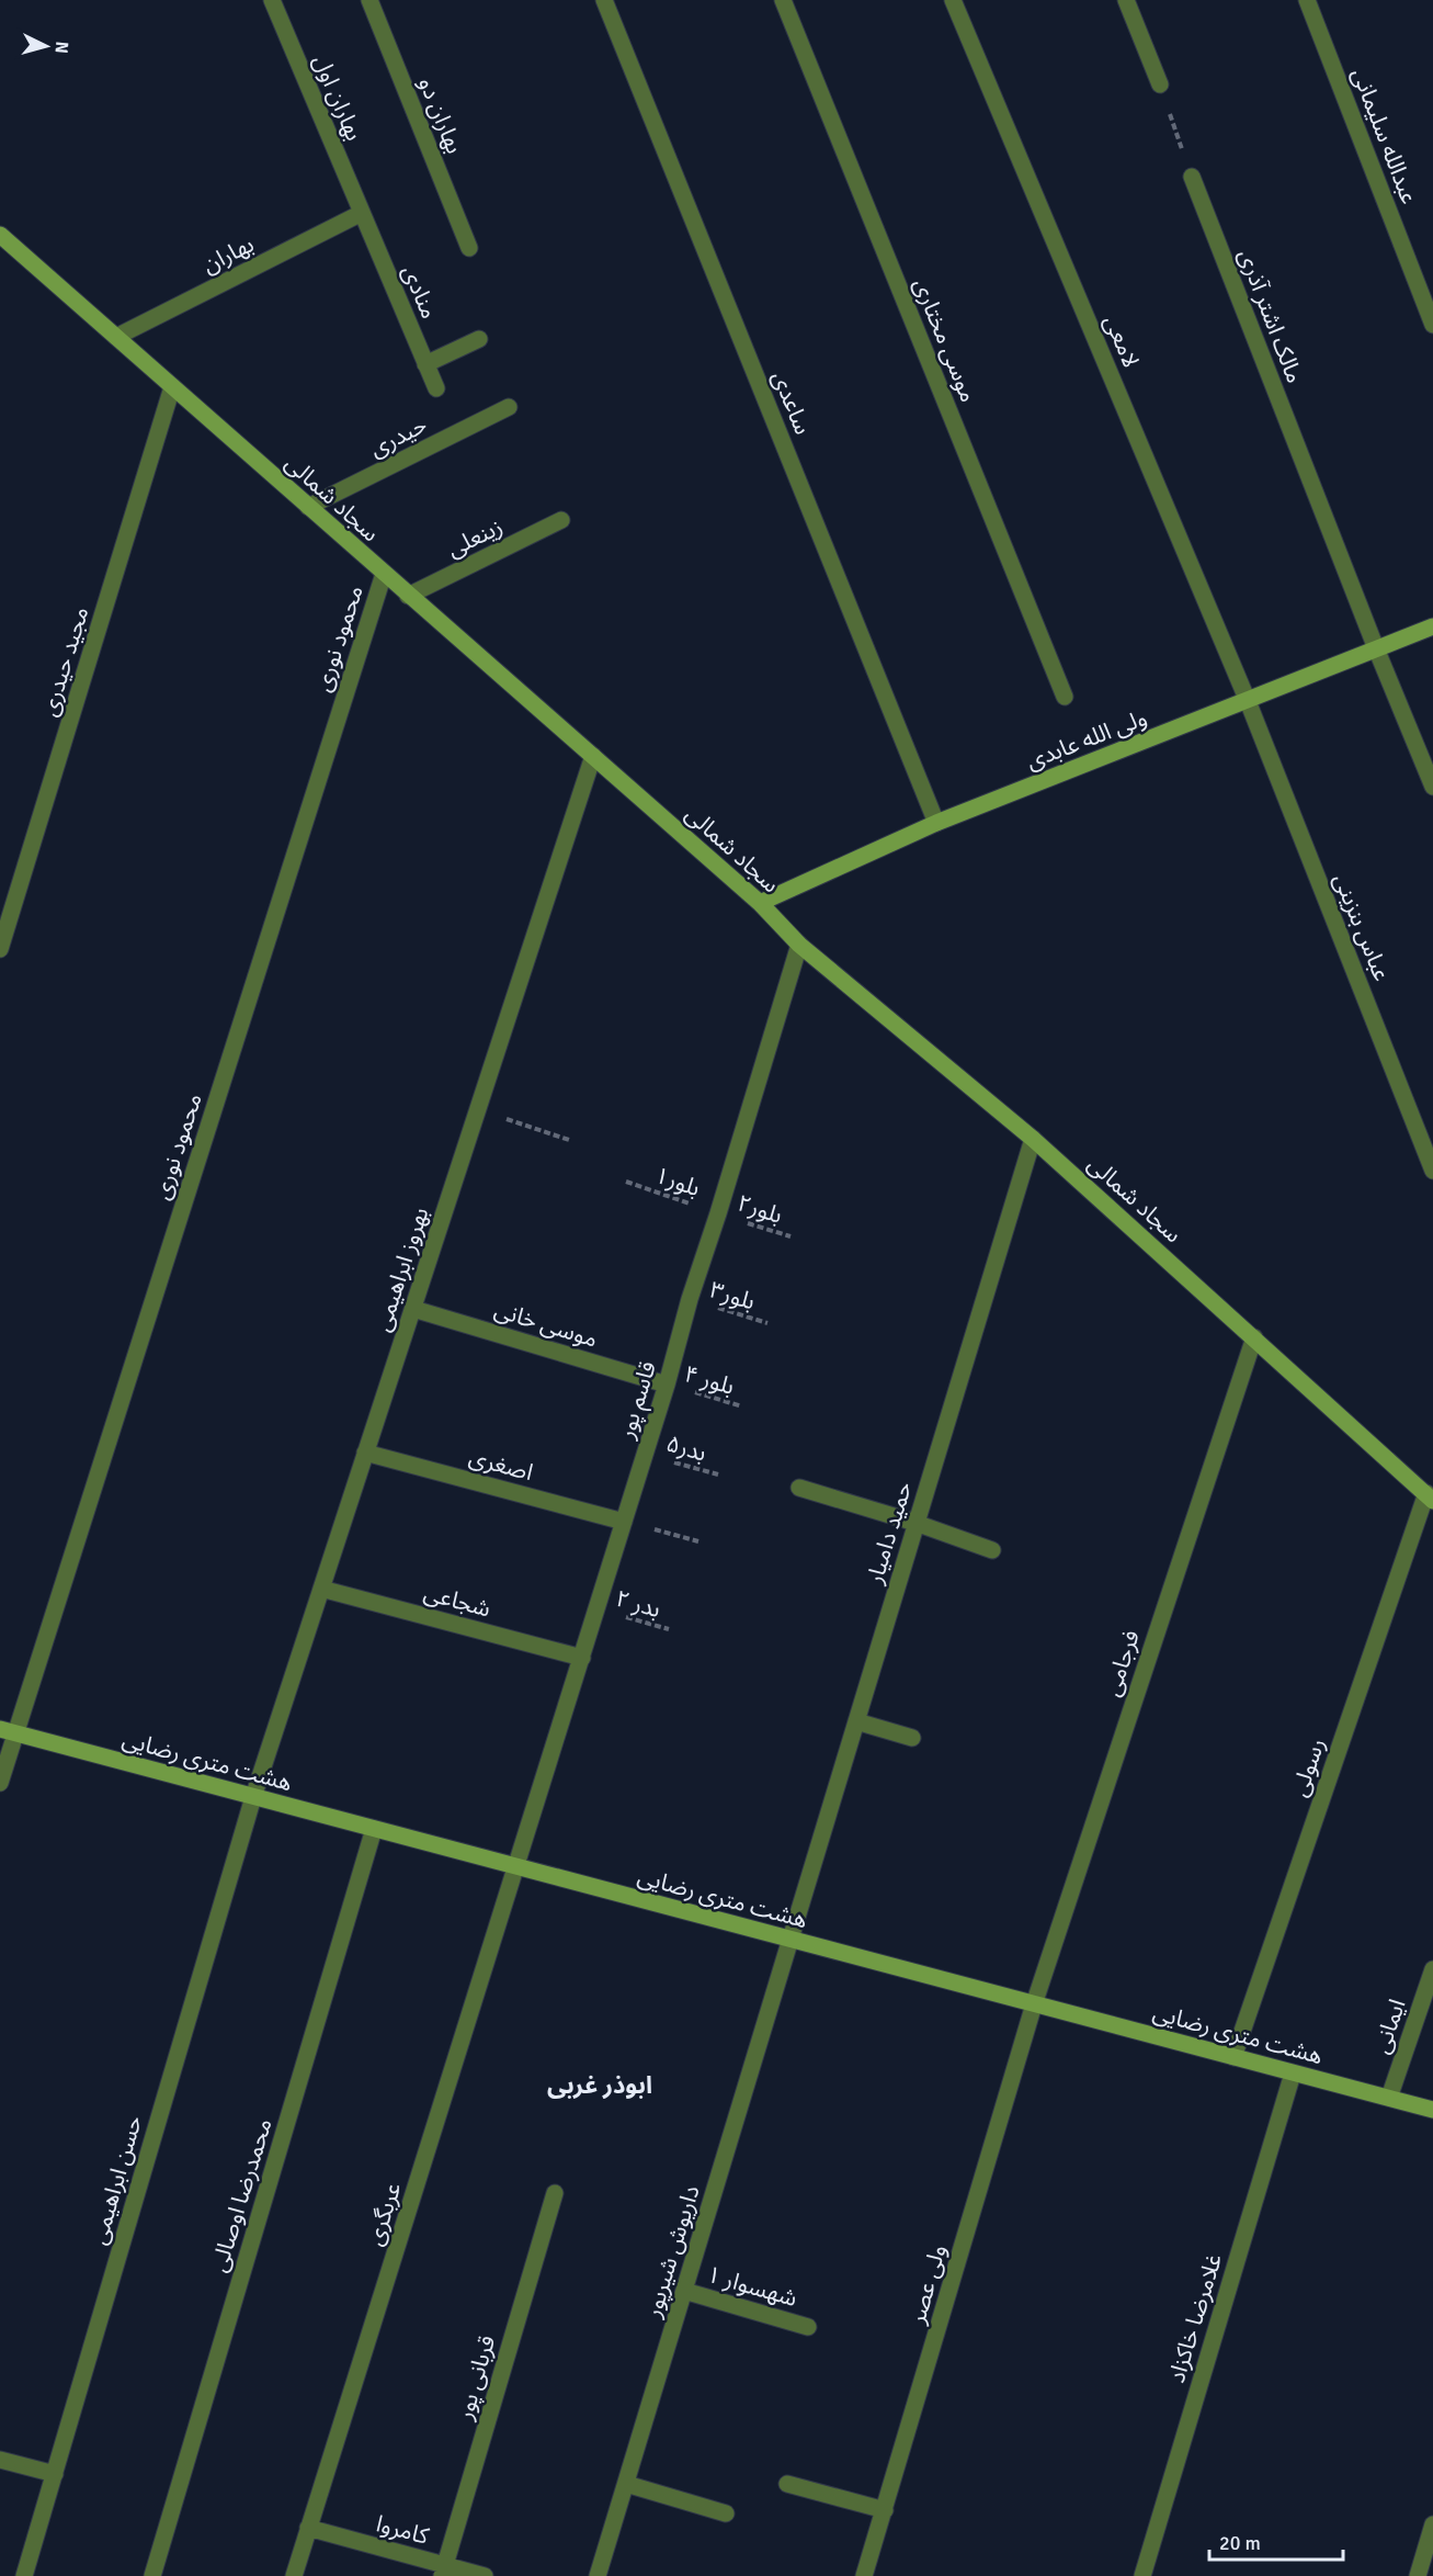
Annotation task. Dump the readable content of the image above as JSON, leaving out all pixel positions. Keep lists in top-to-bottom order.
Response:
{
  "streets": {
    "street": [
      "بهاران اول",
      "بهاران دو",
      "عبدالله سلیمانی",
      "بهاران",
      "منادی",
      "مالک اشتر آذری",
      "موسی مختاری",
      "لامعی",
      "ساعدی",
      "حیدری",
      "سجاد شمالی",
      "زینعلی",
      "محمود نوری",
      "مجید حیدری",
      "ولی الله عابدی",
      "عباس بنزینی",
      "بهروز ابراهیمی",
      "موسی خانی",
      "قاسم پور",
      "اصغری",
      "حمید دامیار",
      "شجاعی",
      "فرجامی",
      "هشت متری رضایی",
      "رسولی",
      "ایمانی",
      "حسن ابراهیمی",
      "محمدرضا اوصالی",
      "عربگری",
      "داریوش شیرپور",
      "ولی عصر",
      "شهسوار ۱",
      "غلامرضا خاکزاد",
      "قربانی پور",
      "کامروا"
    ],
    "path": [
      "بلور۱",
      "بلور۲",
      "بلور۳",
      "بلور ۴",
      "بدر۵",
      "بدر ۲"
    ]
  },
  "crossings": [
    ["بهاران اول", "بهاران"],
    ["بهاران اول", "منادی"],
    ["بهاران", "منادی"],
    ["بهاران", "سجاد شمالی"],
    ["مالک اشتر آذری", "ولی الله عابدی"],
    ["لامعی", "ولی الله عابدی"],
    ["لامعی", "عباس بنزینی"],
    ["ساعدی", "ولی الله عابدی"],
    ["حیدری", "سجاد شمالی"],
    ["سجاد شمالی", "زینعلی"],
    ["سجاد شمالی", "محمود نوری"],
    ["سجاد شمالی", "مجید حیدری"],
    ["سجاد شمالی", "ولی الله عابدی"],
    ["سجاد شمالی", "بهروز ابراهیمی"],
    ["سجاد شمالی", "قاسم پور"],
    ["سجاد شمالی", "حمید دامیار"],
    ["سجاد شمالی", "فرجامی"],
    ["سجاد شمالی", "رسولی"],
    ["محمود نوری", "هشت متری رضایی"],
    ["ولی الله عابدی", "عباس بنزینی"],
    ["بلور۱", "بلور۲"],
    ["بلور۱", "قاسم پور"],
    ["بلور۲", "قاسم پور"],
    ["بهروز ابراهیمی", "موسی خانی"],
    ["بهروز ابراهیمی", "اصغری"],
    ["بهروز ابراهیمی", "شجاعی"],
    ["بهروز ابراهیمی", "هشت متری رضایی"],
    ["بهروز ابراهیمی", "حسن ابراهیمی"],
    ["بلور۳", "قاسم پور"],
    ["موسی خانی", "بلور ۴"],
    ["موسی خانی", "قاسم پور"],
    ["بلور ۴", "قاسم پور"],
    ["قاسم پور", "بدر۵"],
    ["قاسم پور", "اصغری"],
    ["قاسم پور", "شجاعی"],
    ["قاسم پور", "بدر ۲"],
    ["قاسم پور", "هشت متری رضایی"],
    ["قاسم پور", "عربگری"],
    ["حمید دامیار", "هشت متری رضایی"],
    ["حمید دامیار", "داریوش شیرپور"],
    ["فرجامی", "هشت متری رضایی"],
    ["فرجامی", "ولی عصر"],
    ["هشت متری رضایی", "رسولی"],
    ["هشت متری رضایی", "ایمانی"],
    ["هشت متری رضایی", "حسن ابراهیمی"],
    ["هشت متری رضایی", "محمدرضا اوصالی"],
    ["هشت متری رضایی", "عربگری"],
    ["هشت متری رضایی", "داریوش شیرپور"],
    ["هشت متری رضایی", "ولی عصر"],
    ["هشت متری رضایی", "غلامرضا خاکزاد"],
    ["عربگری", "کامروا"],
    ["داریوش شیرپور", "شهسوار ۱"],
    ["قربانی پور", "کامروا"]
  ],
  "districts": ["ابوذر غربی"],
  "scale_bar": "20 m",
  "north": "right"
}
